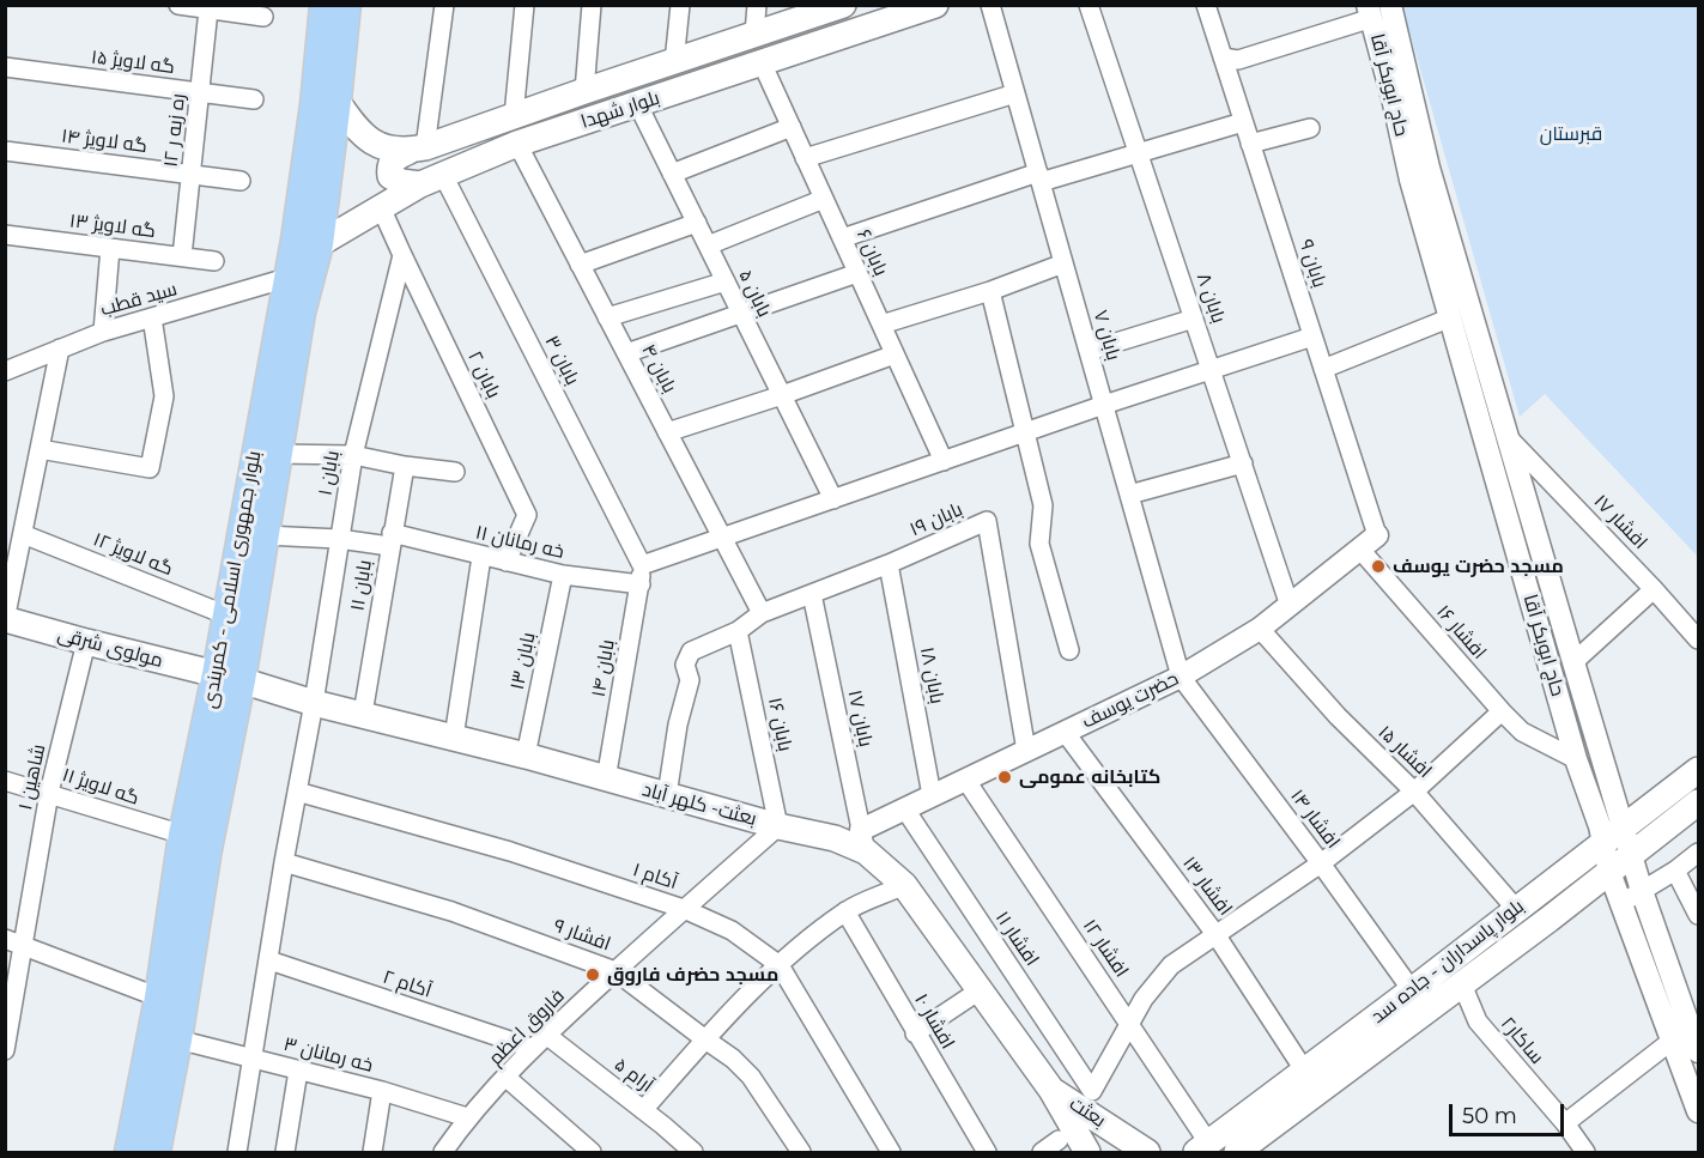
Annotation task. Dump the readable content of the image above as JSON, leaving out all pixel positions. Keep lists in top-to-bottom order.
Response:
{
  "streets": {
    "main road": [
      "بلوار شهدا",
      "بلوار جمهوری اسلامی - کمربندی",
      "مولوی شرقی",
      "بعثت- کلهر آباد",
      "بلوار پاسداران - جاده سد",
      "بعثت"
    ],
    "street": [
      "گه لاویژ ۱۵",
      "حاج ابوبکر آقا",
      "ره زبه ر ۱۲",
      "گه لاویژ ۱۴",
      "گه لاویژ ۱۳",
      "بابان ۶",
      "بابان ۹",
      "بابان ۵",
      "بابان ۸",
      "سید قطب",
      "بابان ۷",
      "بابان ۳",
      "بابان ۴",
      "بابان ۲",
      "بابان ۱",
      "بابان ۱۹",
      "افشار ۱۷",
      "خه رمانان ۱۱",
      "گه لاویژ ۱۲",
      "بابان ۱۱",
      "افشار ۱۶",
      "بابان ۱۳",
      "بابان ۱۴",
      "بابان ۱۸",
      "حضرت یوسف",
      "بابان ۱۷",
      "بابان ۱۶",
      "افشار ۱۵",
      "شاهین ۱",
      "گه لاویژ ۱۱",
      "افشار ۱۴",
      "آکام ۱",
      "افشار ۱۳",
      "افشار ۹",
      "افشار ۱۱",
      "افشار ۱۲",
      "آکام ۲",
      "افشار ۱۰",
      "فاروق اعظم",
      "ساکار۲",
      "خه رمانان ۳",
      "آرام ۵"
    ]
  },
  "crossings": [
    ["گه لاویژ ۱۵", "ره زبه ر ۱۲"],
    ["حاج ابوبکر آقا", "افشار ۱۷"],
    ["حاج ابوبکر آقا", "افشار ۱۶"],
    ["حاج ابوبکر آقا", "بلوار پاسداران - جاده سد"],
    ["بلوار شهدا", "بابان ۶"],
    ["بلوار شهدا", "بابان ۵"],
    ["بلوار شهدا", "بابان ۳"],
    ["بلوار شهدا", "بابان ۴"],
    ["بلوار شهدا", "بابان ۲"],
    ["بلوار شهدا", "بلوار جمهوری اسلامی - کمربندی"],
    ["ره زبه ر ۱۲", "گه لاویژ ۱۴"],
    ["ره زبه ر ۱۲", "گه لاویژ ۱۳"],
    ["بابان ۹", "حضرت یوسف"],
    ["بابان ۸", "حضرت یوسف"],
    ["سید قطب", "بلوار جمهوری اسلامی - کمربندی"],
    ["بابان ۷", "حضرت یوسف"],
    ["بابان ۷", "افشار ۱۴"],
    ["بابان ۳", "بابان ۱۴"],
    ["بابان ۴", "بابان ۱۹"],
    ["بابان ۲", "بابان ۱"],
    ["بابان ۲", "خه رمانان ۱۱"],
    ["بابان ۱", "خه رمانان ۱۱"],
    ["بابان ۱", "بعثت- کلهر آباد"],
    ["بابان ۱", "آکام ۱"],
    ["بابان ۱", "افشار ۹"],
    ["بابان ۱", "آکام ۲"],
    ["بابان ۱", "خه رمانان ۳"],
    ["بابان ۱۹", "بابان ۱۸"],
    ["بابان ۱۹", "حضرت یوسف"],
    ["بابان ۱۹", "بابان ۱۷"],
    ["بابان ۱۹", "بابان ۱۶"],
    ["بابان ۱۹", "بعثت- کلهر آباد"],
    ["خه رمانان ۱۱", "بلوار جمهوری اسلامی - کمربندی"],
    ["خه رمانان ۱۱", "بابان ۱۱"],
    ["خه رمانان ۱۱", "بابان ۱۳"],
    ["خه رمانان ۱۱", "بابان ۱۴"],
    ["گه لاویژ ۱۲", "بلوار جمهوری اسلامی - کمربندی"],
    ["بلوار جمهوری اسلامی - کمربندی", "مولوی شرقی"],
    ["بلوار جمهوری اسلامی - کمربندی", "گه لاویژ ۱۱"],
    ["بلوار جمهوری اسلامی - کمربندی", "بعثت- کلهر آباد"],
    ["بلوار جمهوری اسلامی - کمربندی", "خه رمانان ۳"],
    ["بابان ۱۱", "بعثت- کلهر آباد"],
    ["افشار ۱۶", "حضرت یوسف"],
    ["مولوی شرقی", "شاهین ۱"],
    ["مولوی شرقی", "بعثت- کلهر آباد"],
    ["بابان ۱۳", "بعثت- کلهر آباد"],
    ["بابان ۱۴", "بعثت- کلهر آباد"],
    ["بابان ۱۸", "حضرت یوسف"],
    ["حضرت یوسف", "بابان ۱۷"],
    ["حضرت یوسف", "افشار ۱۵"],
    ["حضرت یوسف", "بعثت- کلهر آباد"],
    ["حضرت یوسف", "افشار ۱۴"],
    ["حضرت یوسف", "افشار ۱۳"],
    ["حضرت یوسف", "افشار ۱۱"],
    ["حضرت یوسف", "افشار ۱۲"],
    ["بابان ۱۷", "بعثت- کلهر آباد"],
    ["بابان ۱۶", "بعثت- کلهر آباد"],
    ["بابان ۱۶", "فاروق اعظم"],
    ["افشار ۱۵", "بلوار پاسداران - جاده سد"],
    ["شاهین ۱", "گه لاویژ ۱۱"],
    ["بعثت- کلهر آباد", "فاروق اعظم"],
    ["بعثت- کلهر آباد", "بعثت"],
    ["افشار ۱۴", "بلوار پاسداران - جاده سد"],
    ["آکام ۱", "فاروق اعظم"],
    ["افشار ۱۳", "بلوار پاسداران - جاده سد"],
    ["افشار ۹", "فاروق اعظم"],
    ["افشار ۱۱", "افشار ۱۲"],
    ["افشار ۱۲", "بلوار پاسداران - جاده سد"],
    ["بلوار پاسداران - جاده سد", "ساکار۲"],
    ["آکام ۲", "فاروق اعظم"],
    ["فاروق اعظم", "خه رمانان ۳"],
    ["فاروق اعظم", "آرام ۵"]
  ],
  "parks": ["قبرستان"],
  "places": ["مسجد حضرت یوسف", "کتابخانه عمومی", "مسجد حضرف فاروق"],
  "scale_bar": "50 m"
}
